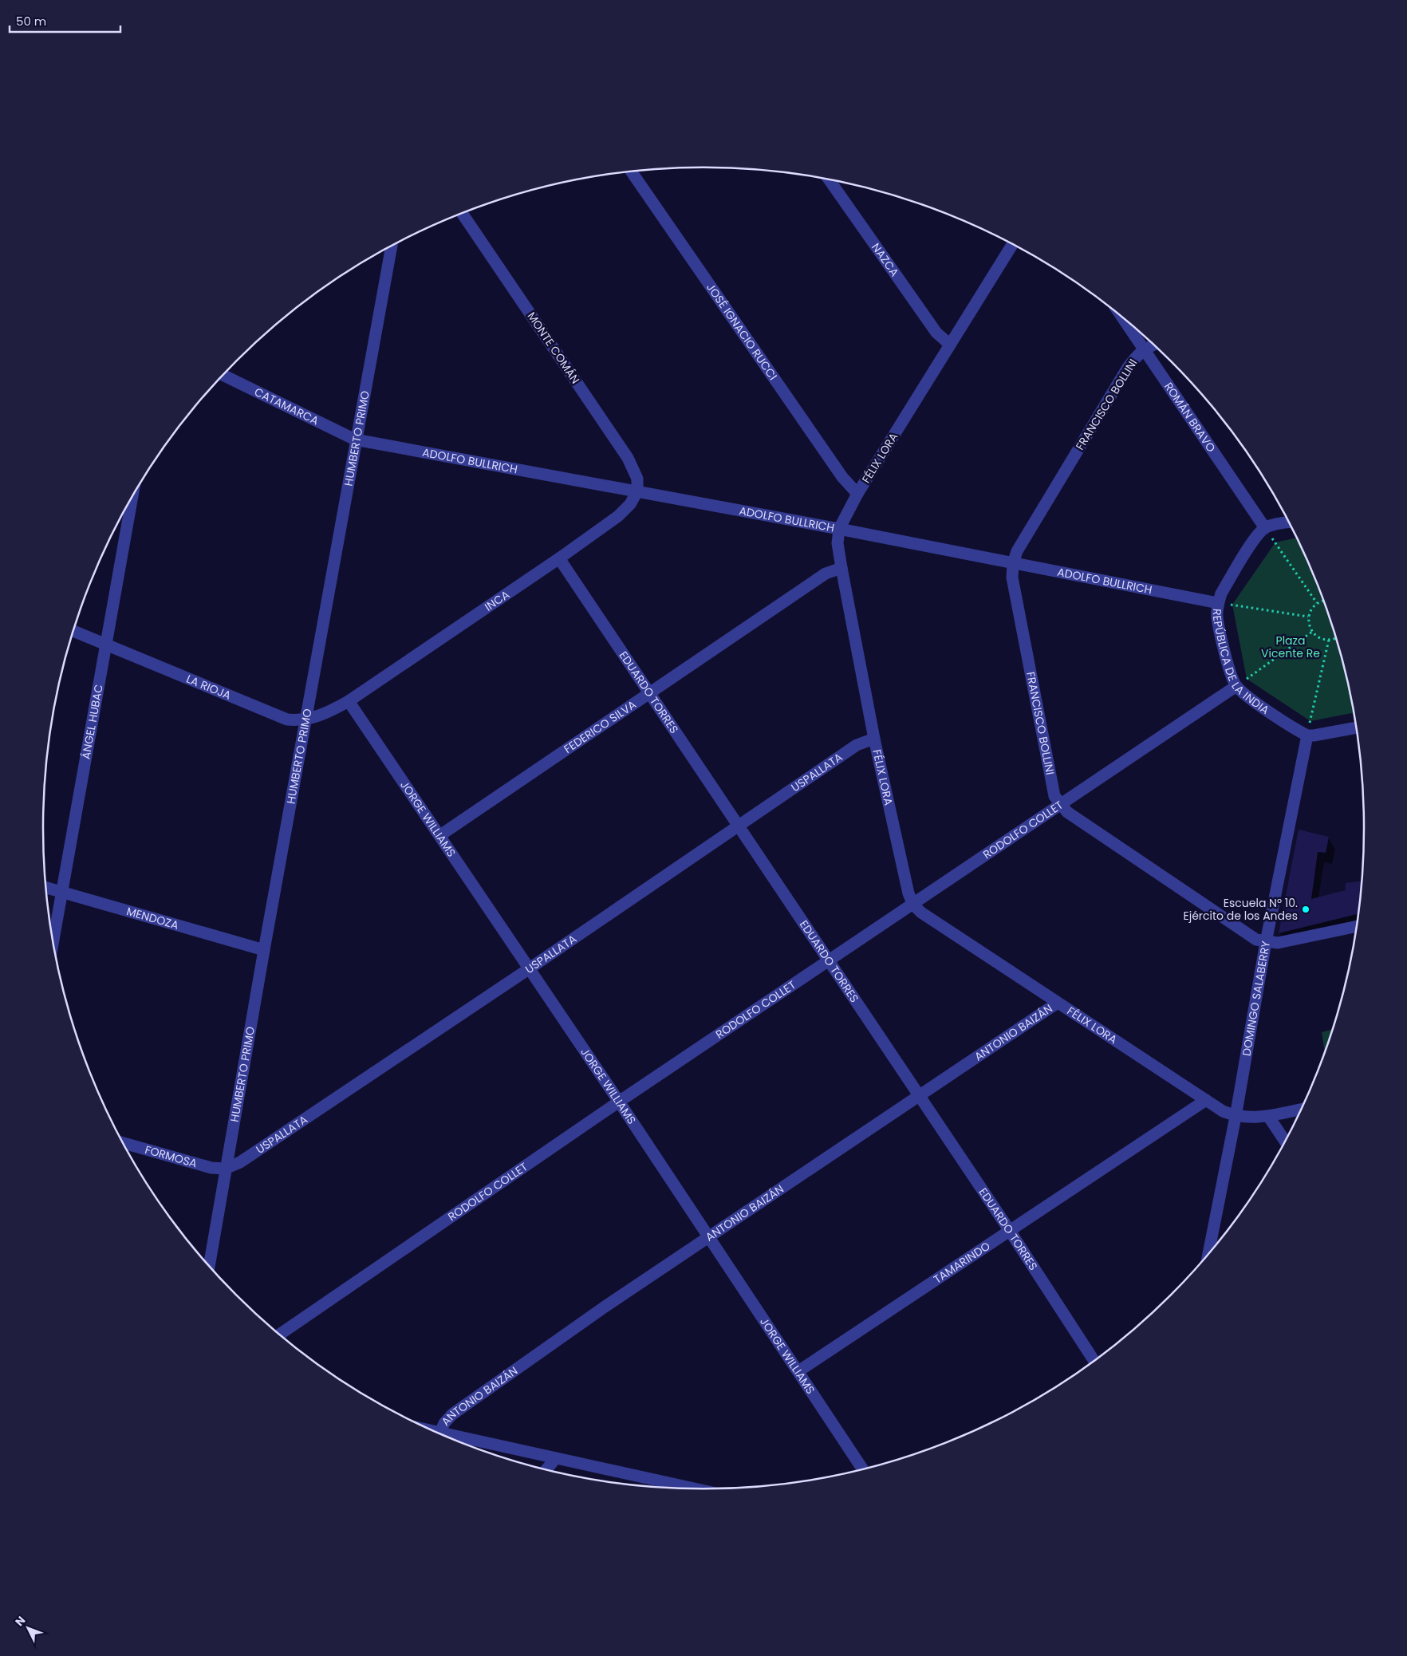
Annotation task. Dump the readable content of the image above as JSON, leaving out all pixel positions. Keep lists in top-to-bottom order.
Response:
{
  "streets": {
    "street": [
      "NAZCA",
      "JOSÉ IGNACIO RUCCI",
      "MONTE COMÁN",
      "FRANCISCO BOLLINI",
      "CATAMARCA",
      "ROMÁN BRAVO",
      "HUMBERTO PRIMO",
      "FÉLIX LORA",
      "ADOLFO BULLRICH",
      "INCA",
      "REPÚBLICA DE LA INDIA",
      "LA RIOJA",
      "EDUARDO TORRES",
      "ÁNGEL HUBAC",
      "FEDERICO SILVA",
      "USPALLATA",
      "JORGE WILLIAMS",
      "RODOLFO COLLET",
      "MENDOZA",
      "DOMINGO SALABERRY",
      "ANTONIO BAIZÁN",
      "FORMOSA",
      "TAMARINDO"
    ]
  },
  "crossings": [
    ["NAZCA", "FÉLIX LORA"],
    ["JOSÉ IGNACIO RUCCI", "FÉLIX LORA"],
    ["MONTE COMÁN", "ADOLFO BULLRICH"],
    ["MONTE COMÁN", "INCA"],
    ["FRANCISCO BOLLINI", "ROMÁN BRAVO"],
    ["FRANCISCO BOLLINI", "ADOLFO BULLRICH"],
    ["FRANCISCO BOLLINI", "RODOLFO COLLET"],
    ["CATAMARCA", "HUMBERTO PRIMO"],
    ["CATAMARCA", "ADOLFO BULLRICH"],
    ["ROMÁN BRAVO", "REPÚBLICA DE LA INDIA"],
    ["HUMBERTO PRIMO", "ADOLFO BULLRICH"],
    ["HUMBERTO PRIMO", "LA RIOJA"],
    ["HUMBERTO PRIMO", "USPALLATA"],
    ["HUMBERTO PRIMO", "MENDOZA"],
    ["HUMBERTO PRIMO", "FORMOSA"],
    ["FÉLIX LORA", "ADOLFO BULLRICH"],
    ["FÉLIX LORA", "FEDERICO SILVA"],
    ["FÉLIX LORA", "USPALLATA"],
    ["FÉLIX LORA", "RODOLFO COLLET"],
    ["FÉLIX LORA", "DOMINGO SALABERRY"],
    ["FÉLIX LORA", "ANTONIO BAIZÁN"],
    ["FÉLIX LORA", "TAMARINDO"],
    ["ADOLFO BULLRICH", "INCA"],
    ["ADOLFO BULLRICH", "REPÚBLICA DE LA INDIA"],
    ["INCA", "LA RIOJA"],
    ["INCA", "EDUARDO TORRES"],
    ["INCA", "JORGE WILLIAMS"],
    ["REPÚBLICA DE LA INDIA", "RODOLFO COLLET"],
    ["REPÚBLICA DE LA INDIA", "DOMINGO SALABERRY"],
    ["LA RIOJA", "ÁNGEL HUBAC"],
    ["LA RIOJA", "JORGE WILLIAMS"],
    ["EDUARDO TORRES", "FEDERICO SILVA"],
    ["EDUARDO TORRES", "USPALLATA"],
    ["EDUARDO TORRES", "RODOLFO COLLET"],
    ["EDUARDO TORRES", "ANTONIO BAIZÁN"],
    ["EDUARDO TORRES", "TAMARINDO"],
    ["ÁNGEL HUBAC", "MENDOZA"],
    ["FEDERICO SILVA", "JORGE WILLIAMS"],
    ["USPALLATA", "JORGE WILLIAMS"],
    ["USPALLATA", "FORMOSA"],
    ["JORGE WILLIAMS", "RODOLFO COLLET"],
    ["JORGE WILLIAMS", "ANTONIO BAIZÁN"],
    ["JORGE WILLIAMS", "TAMARINDO"]
  ],
  "parks": ["Plaza Vicente Re"],
  "places": ["Escuela Nº 10. Ejército de los Andes"],
  "scale_bar": "50 m",
  "north": "top left"
}
